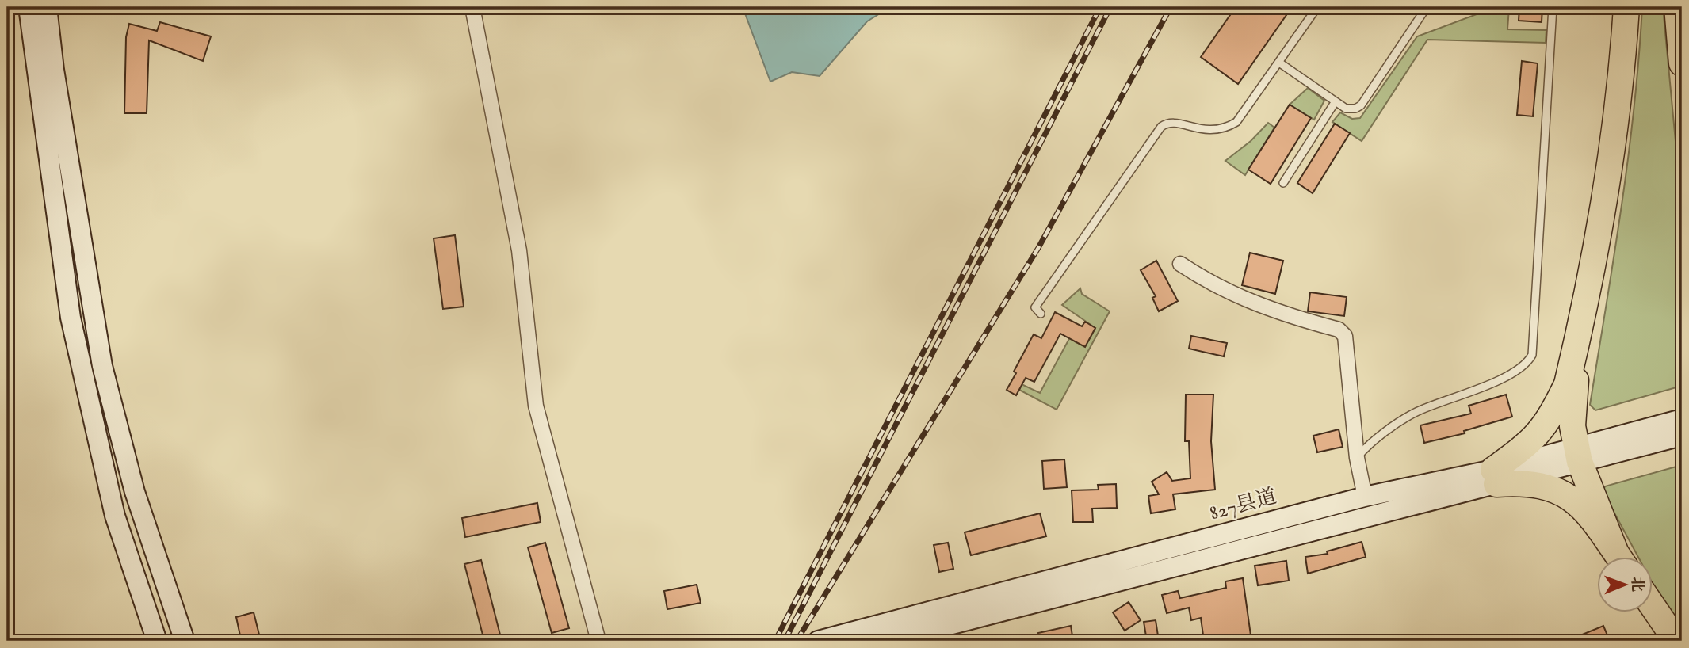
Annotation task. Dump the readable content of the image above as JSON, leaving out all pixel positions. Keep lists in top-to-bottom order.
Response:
{
  "streets": {
    "main road": ["827县道"]
  },
  "north": "right"
}
